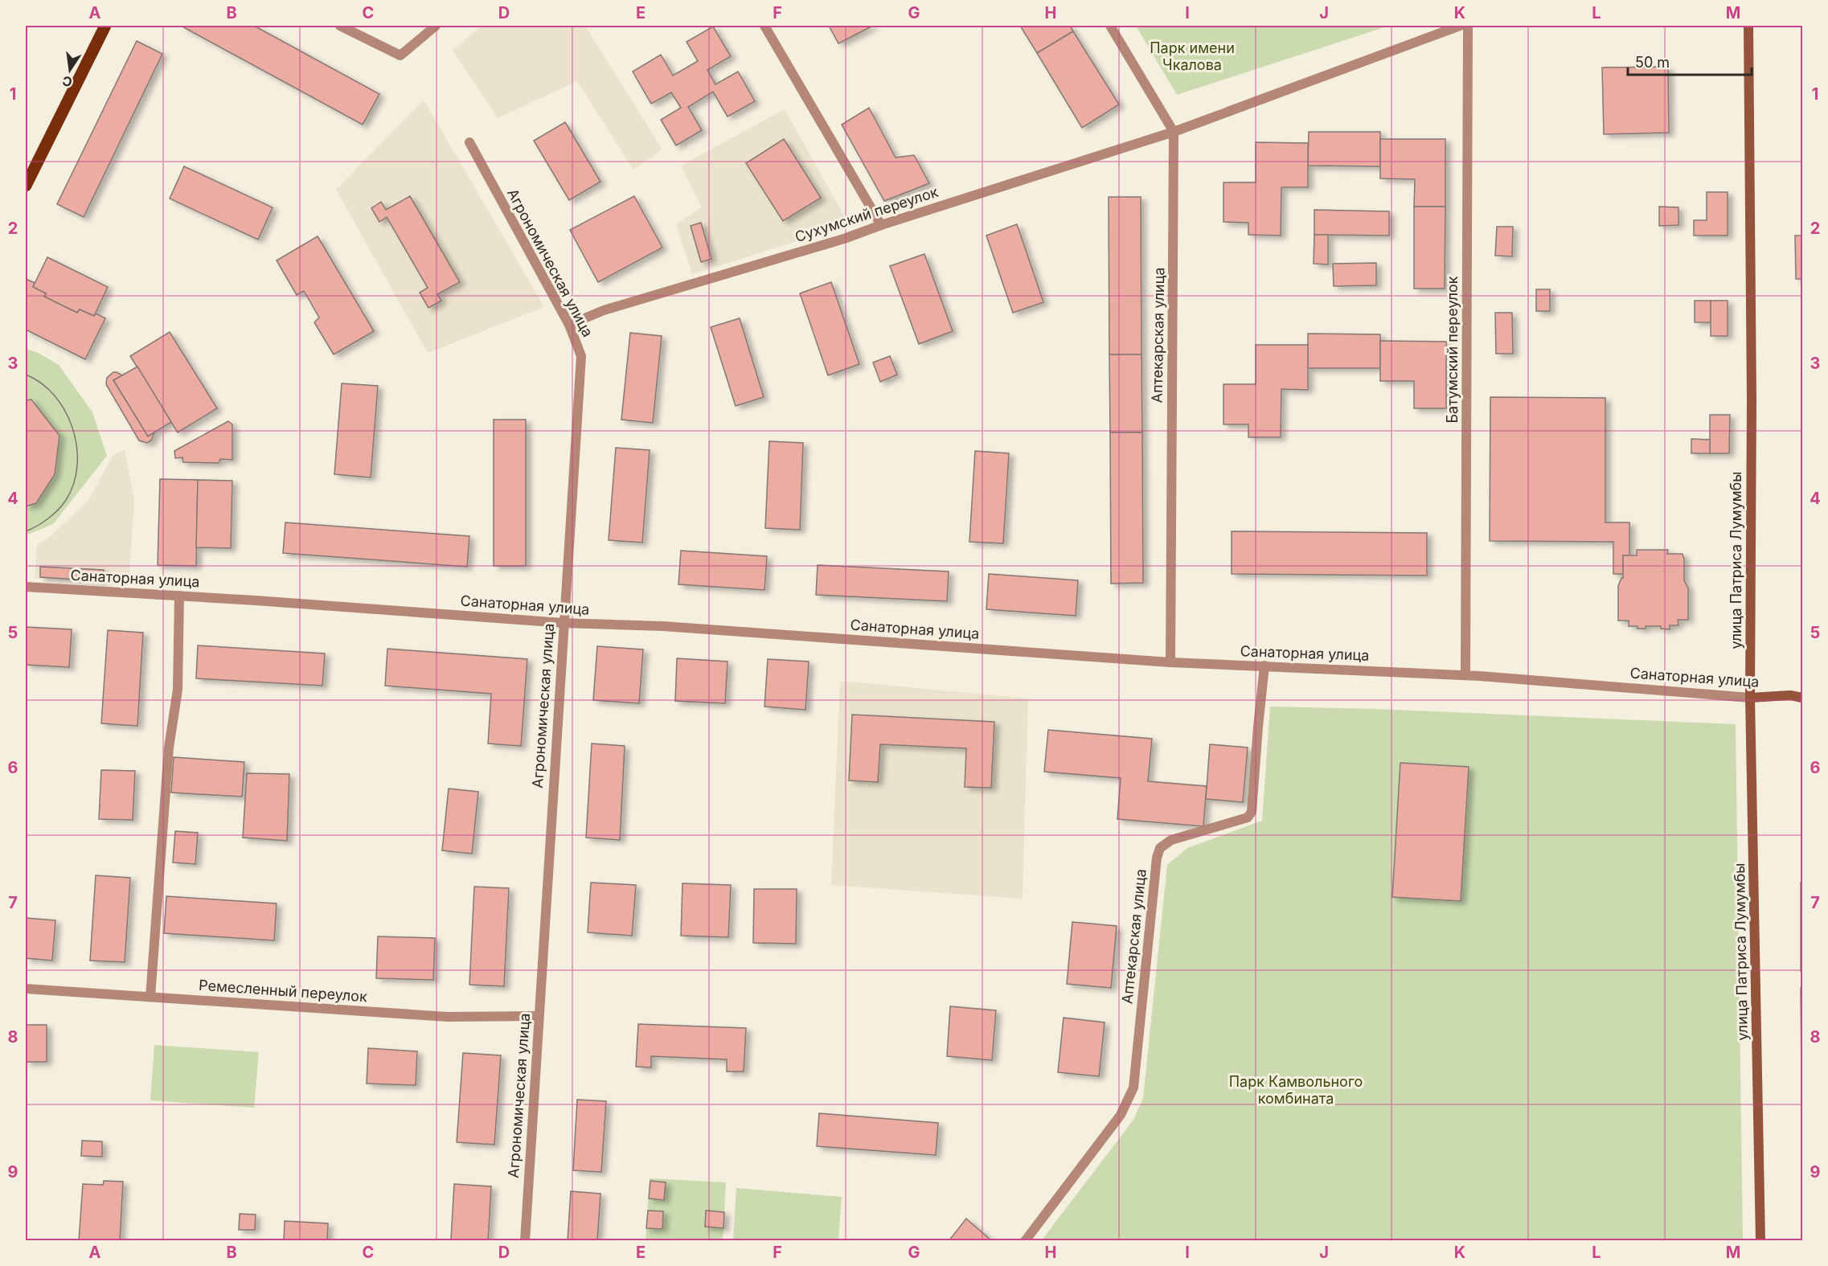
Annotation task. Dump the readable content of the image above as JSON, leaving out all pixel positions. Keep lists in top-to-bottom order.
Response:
{
  "streets": {
    "street": [
      "Сухумский переулок",
      "Агрономическая улица",
      "Аптекарская улица",
      "Батумский переулок",
      "улица Патриса Лумумбы",
      "Санаторная улица",
      "Ремесленный переулок"
    ]
  },
  "crossings": [
    ["Сухумский переулок", "Агрономическая улица"],
    ["Сухумский переулок", "Аптекарская улица"],
    ["Агрономическая улица", "Санаторная улица"],
    ["Агрономическая улица", "Ремесленный переулок"],
    ["Аптекарская улица", "Санаторная улица"],
    ["Батумский переулок", "Санаторная улица"],
    ["улица Патриса Лумумбы", "Санаторная улица"]
  ],
  "parks": ["Парк имени Чкалова", "Парк Камвольного комбината"],
  "scale_bar": "50 m",
  "north": "bottom",
  "grid": {
    "columns": [
      "A",
      "B",
      "C",
      "D",
      "E",
      "F",
      "G",
      "H",
      "I",
      "J",
      "K",
      "L",
      "M"
    ],
    "rows": [
      "1",
      "2",
      "3",
      "4",
      "5",
      "6",
      "7",
      "8",
      "9"
    ]
  }
}
